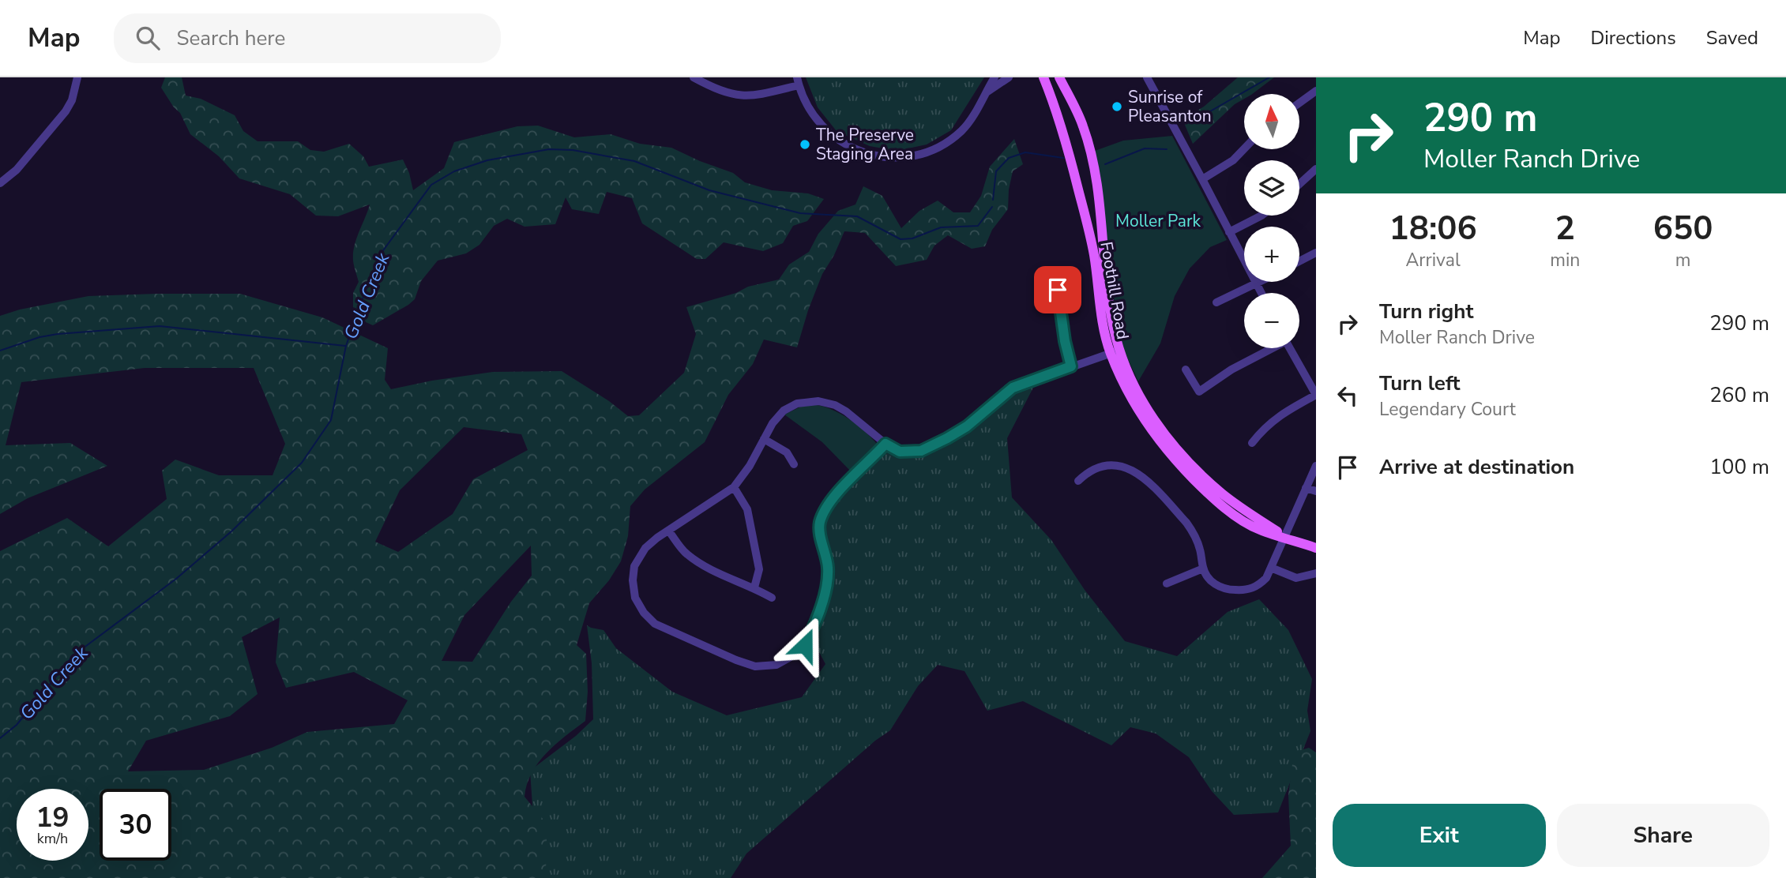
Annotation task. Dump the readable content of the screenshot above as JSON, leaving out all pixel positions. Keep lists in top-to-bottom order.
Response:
{
  "streets": {
    "main road": ["Foothill Road"]
  },
  "water": ["Gold Creek"],
  "parks": ["Moller Park"],
  "places": ["Sunrise of Pleasanton", "The Preserve Staging Area"],
  "north": "top",
  "page": {
    "header": "Map",
    "search": "Search here",
    "nav": ["Map", "Directions", "Saved"],
    "turn": ["290 m", "Moller Ranch Drive"],
    "map_buttons": ["+", "−"],
    "eta": [
      "18:06",
      "Arrival",
      "2",
      "min",
      "650",
      "m"
    ],
    "list": [
      {
        "name": "Turn right",
        "note": "Moller Ranch Drive",
        "value": "290 m"
      },
      {
        "name": "Turn left",
        "note": "Legendary Court",
        "value": "260 m"
      },
      {
        "name": "Arrive at destination",
        "value": "100 m"
      }
    ],
    "speed": "19 km/h",
    "limit": "30",
    "buttons": ["Exit", "Share"]
  }
}
